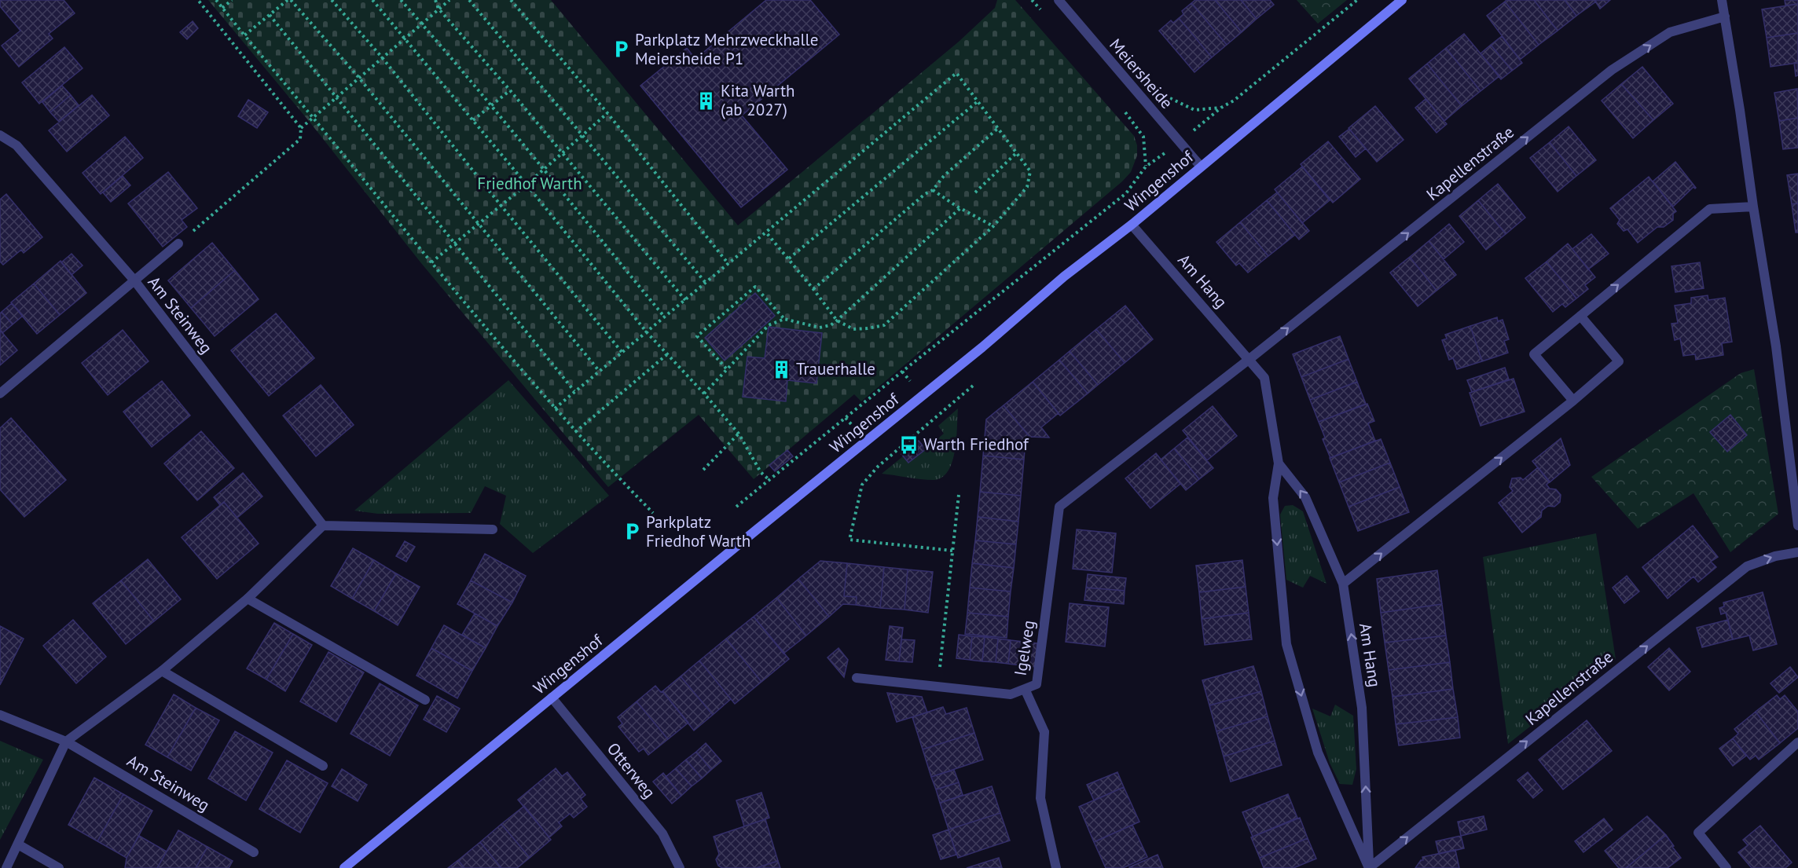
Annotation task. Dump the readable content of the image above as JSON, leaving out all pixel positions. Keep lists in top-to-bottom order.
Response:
{
  "streets": {
    "main road": ["Wingenshof"],
    "street": [
      "Meiersheide",
      "Kapellenstraße",
      "Am Hang",
      "Am Steinweg",
      "Igelweg",
      "Otterweg"
    ]
  },
  "crossings": [
    ["Meiersheide", "Wingenshof"],
    ["Kapellenstraße", "Am Hang"],
    ["Kapellenstraße", "Igelweg"],
    ["Wingenshof", "Am Hang"],
    ["Wingenshof", "Otterweg"],
    ["Am Hang", "Igelweg"]
  ],
  "one_way": ["Kapellenstraße"],
  "parks": ["Friedhof Warth"],
  "places": {
    "parking": ["Parkplatz Mehrzweckhalle Meiersheide P1", "Parkplatz Friedhof Warth"],
    "building": ["Kita Warth (ab 2027)", "Trauerhalle"],
    "bus stop": ["Warth Friedhof"]
  }
}
